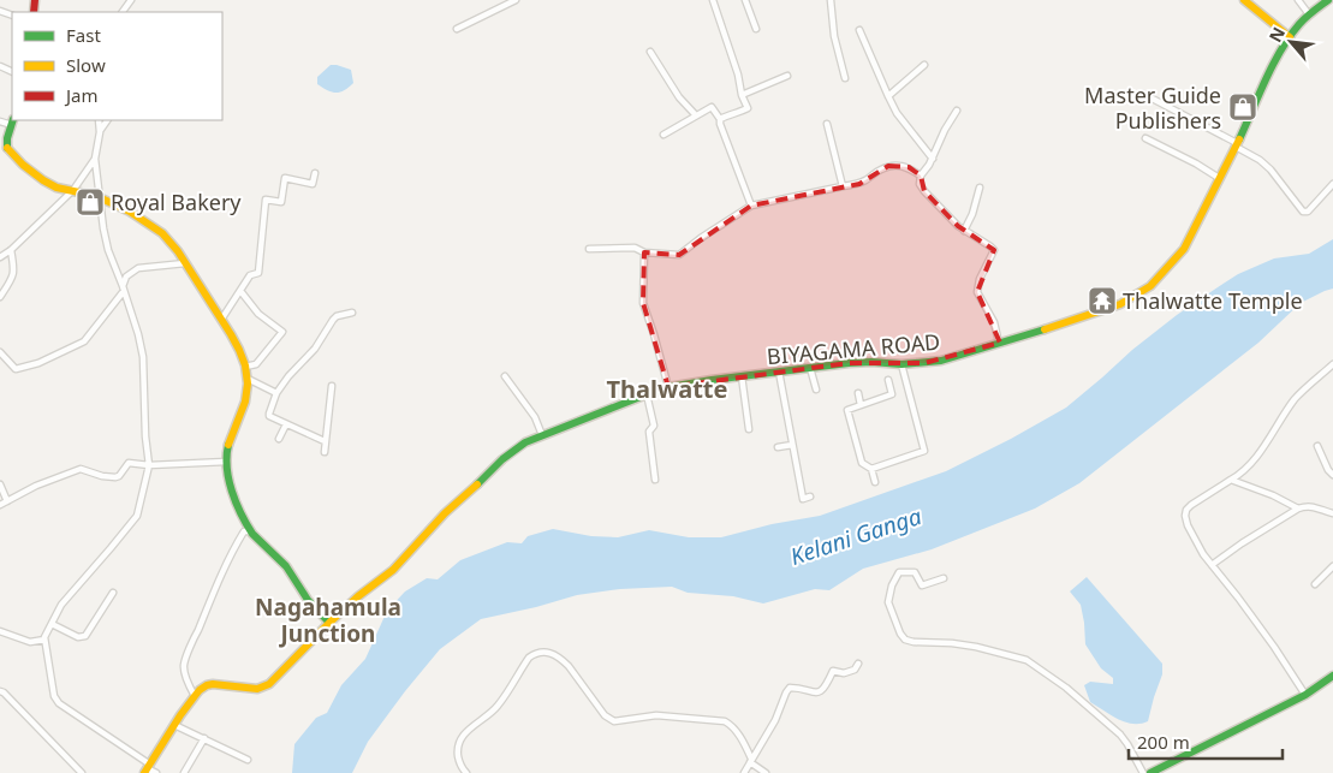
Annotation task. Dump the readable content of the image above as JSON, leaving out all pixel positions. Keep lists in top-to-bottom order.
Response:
{
  "streets": {
    "main road": ["BIYAGAMA ROAD"]
  },
  "districts": ["Thalwatte", "Nagahamula Junction"],
  "water": ["Kelani Ganga"],
  "places": {
    "shop": ["Master Guide Publishers", "Royal Bakery"],
    "temple": ["Thalwatte Temple"]
  },
  "legend": ["Fast", "Slow", "Jam"],
  "scale_bar": "200 m",
  "north": "top left"
}
